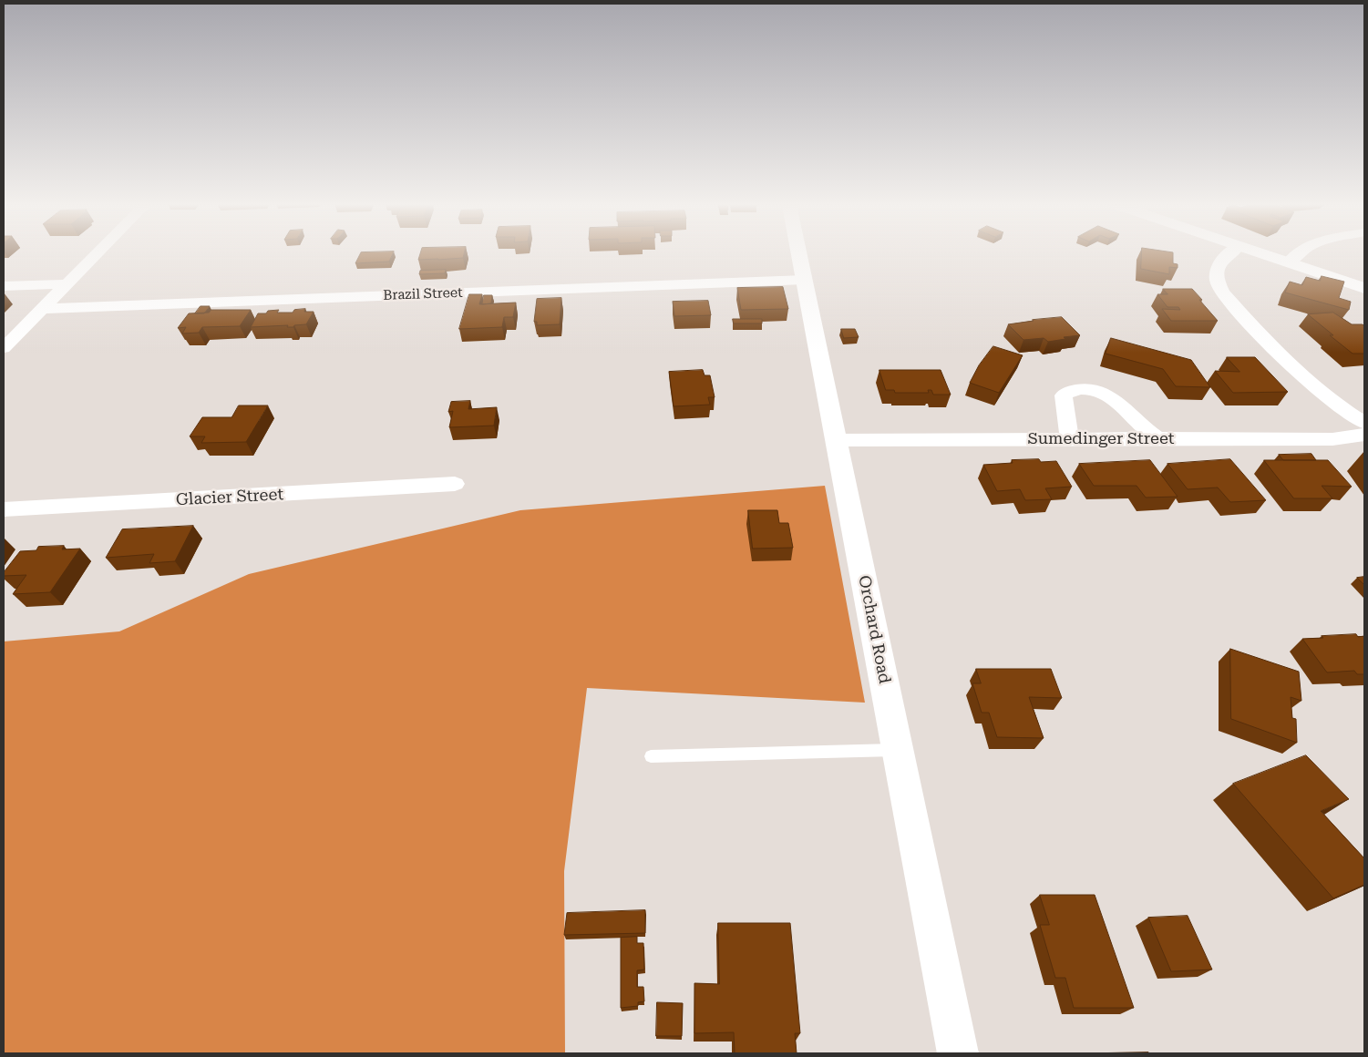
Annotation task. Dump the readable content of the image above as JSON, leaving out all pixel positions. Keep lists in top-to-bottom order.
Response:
{
  "streets": {
    "main road": ["Orchard Road"],
    "street": ["Brazil Street", "Sumedinger Street", "Glacier Street"]
  },
  "crossings": [
    ["Brazil Street", "Orchard Road"],
    ["Sumedinger Street", "Orchard Road"]
  ]
}
